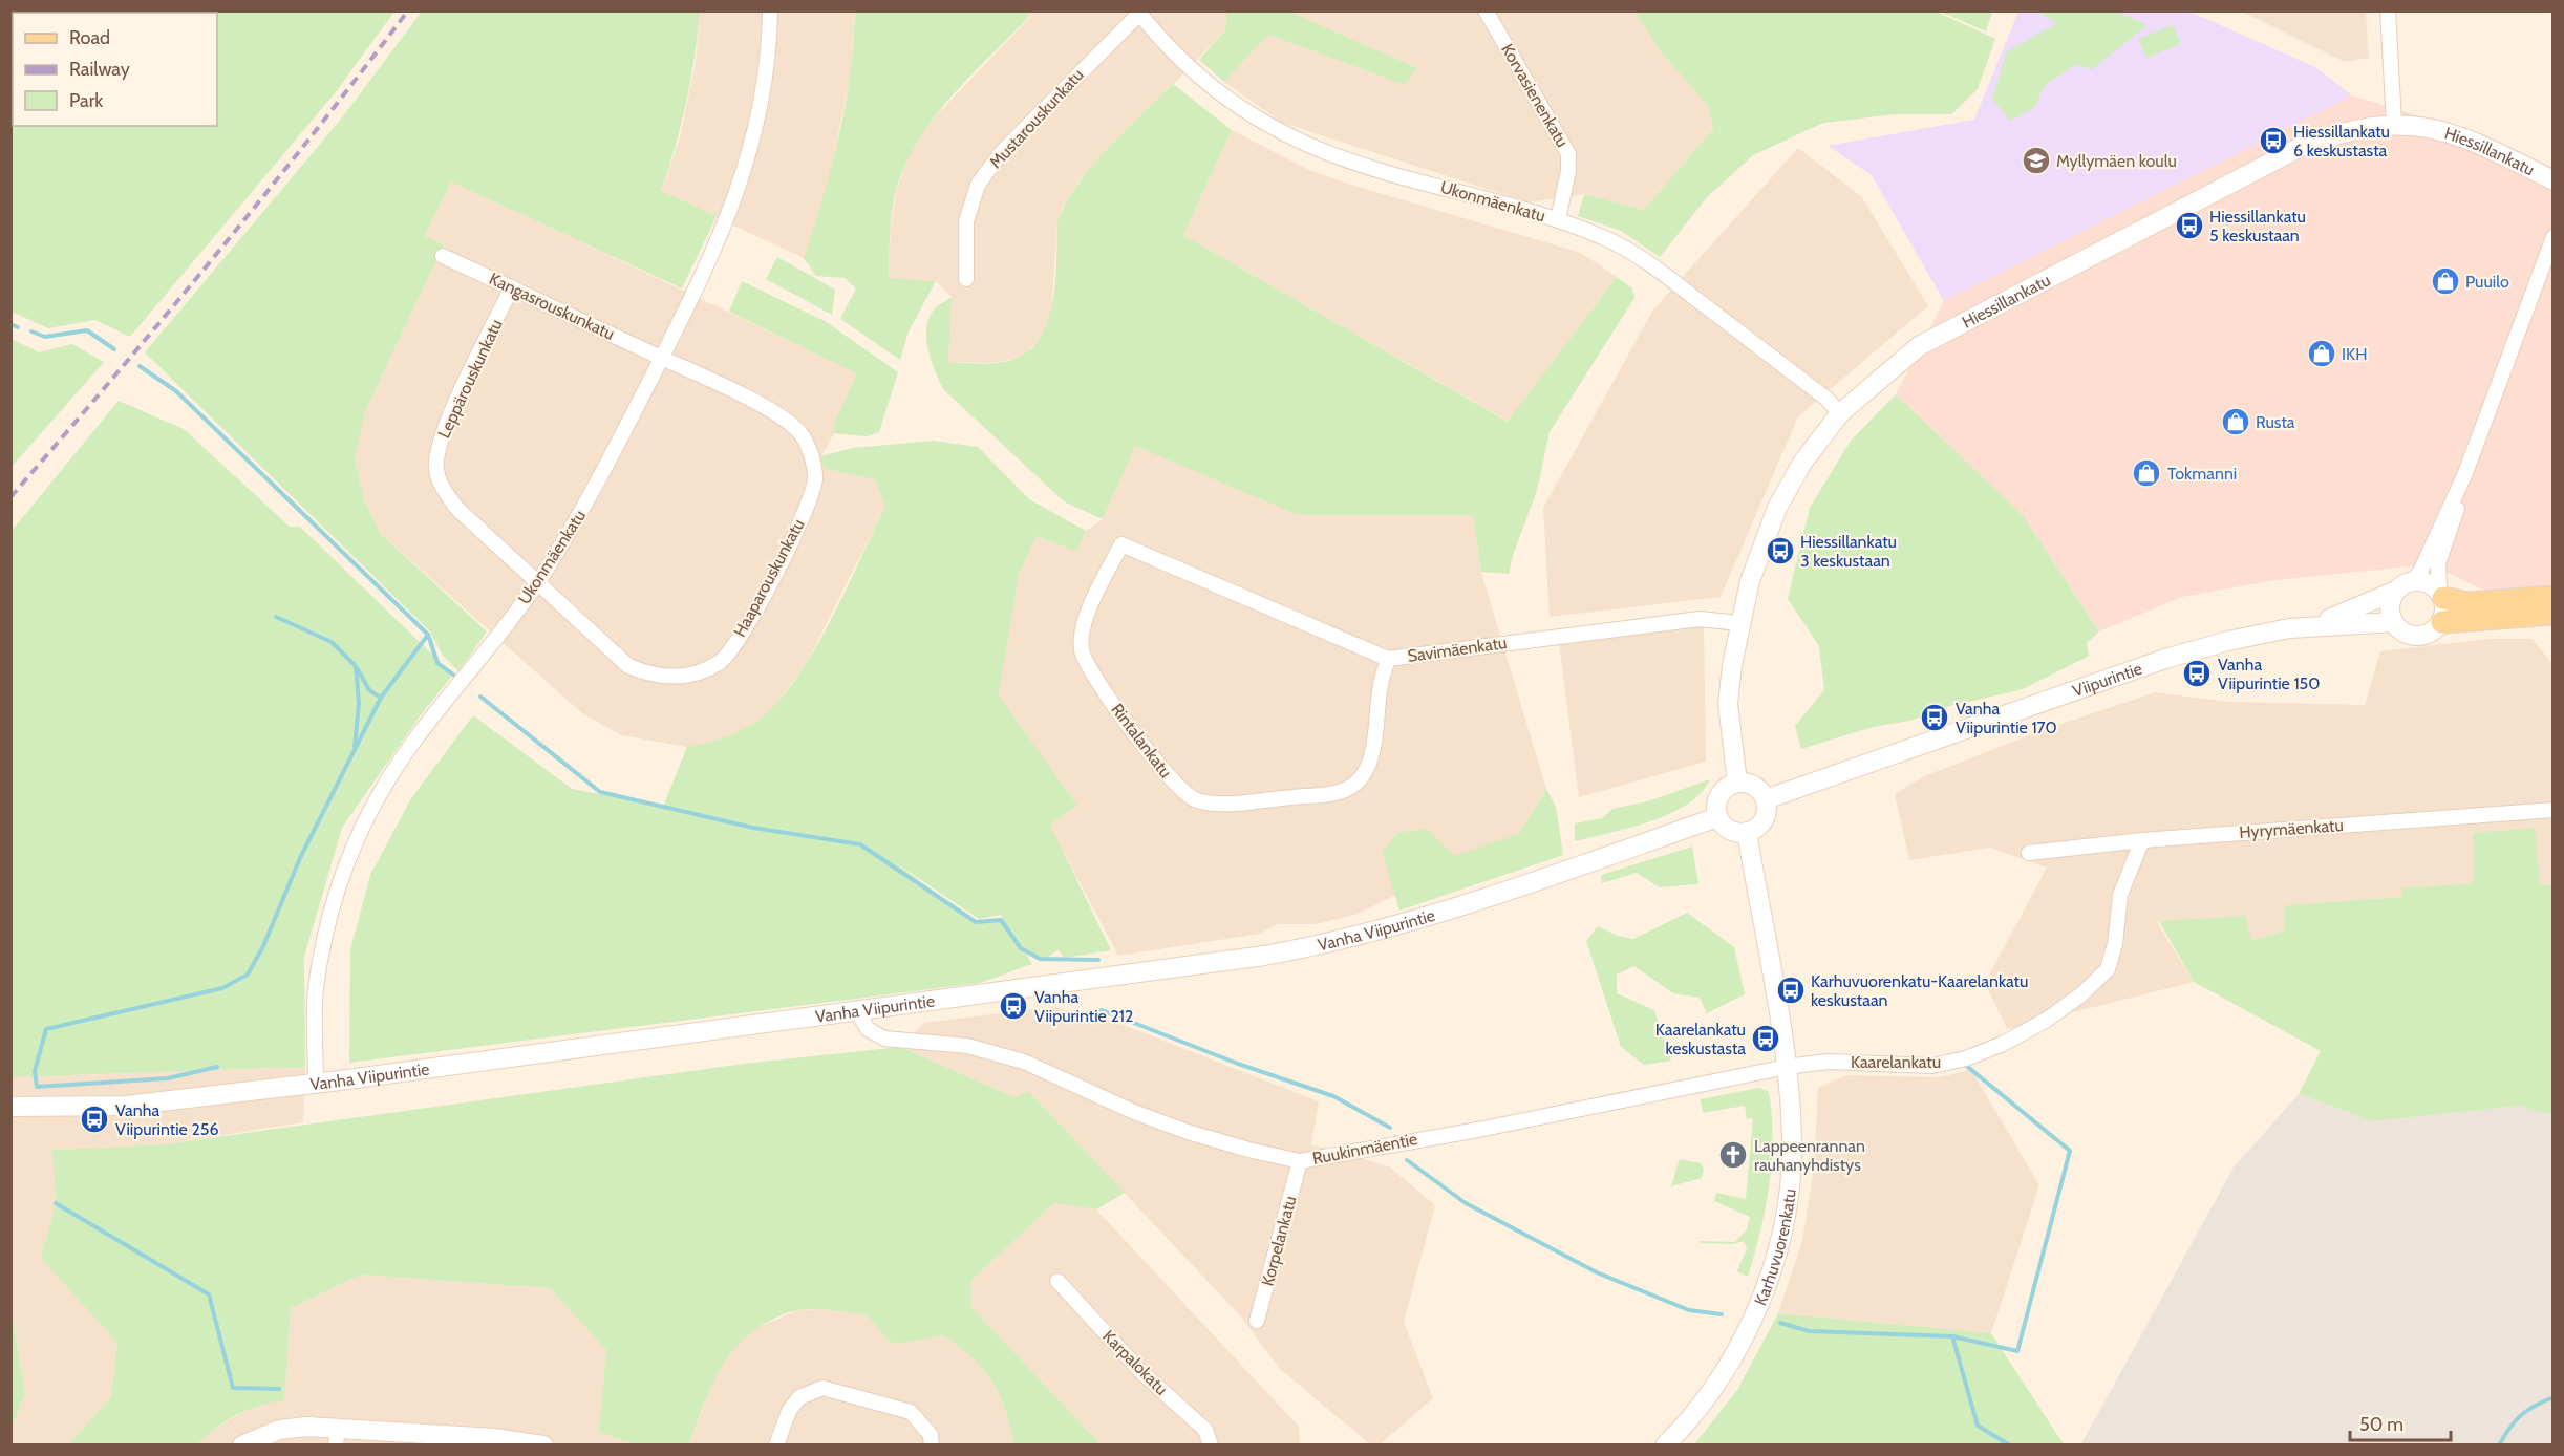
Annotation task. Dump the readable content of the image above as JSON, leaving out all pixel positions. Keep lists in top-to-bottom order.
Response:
{
  "streets": {
    "street": [
      "Korvasienenkatu",
      "Mustarouskunkatu",
      "Hiessillankatu",
      "Ukonmäenkatu",
      "Kangasrouskunkatu",
      "Leppärouskunkatu",
      "Haaparouskunkatu",
      "Savimäenkatu",
      "Viipurintie",
      "Rintalankatu",
      "Hyrymäenkatu",
      "Vanha Viipurintie",
      "Kaarelankatu",
      "Ruukinmäentie",
      "Korpelankatu",
      "Karhuvuorenkatu",
      "Karpalokatu"
    ]
  },
  "crossings": [
    ["Korvasienenkatu", "Ukonmäenkatu"],
    ["Mustarouskunkatu", "Ukonmäenkatu"],
    ["Hiessillankatu", "Ukonmäenkatu"],
    ["Hiessillankatu", "Savimäenkatu"],
    ["Hiessillankatu", "Viipurintie"],
    ["Hiessillankatu", "Vanha Viipurintie"],
    ["Hiessillankatu", "Karhuvuorenkatu"],
    ["Ukonmäenkatu", "Kangasrouskunkatu"],
    ["Ukonmäenkatu", "Leppärouskunkatu"],
    ["Ukonmäenkatu", "Haaparouskunkatu"],
    ["Ukonmäenkatu", "Vanha Viipurintie"],
    ["Kangasrouskunkatu", "Leppärouskunkatu"],
    ["Kangasrouskunkatu", "Haaparouskunkatu"],
    ["Leppärouskunkatu", "Haaparouskunkatu"],
    ["Savimäenkatu", "Rintalankatu"],
    ["Viipurintie", "Vanha Viipurintie"],
    ["Viipurintie", "Karhuvuorenkatu"],
    ["Hyrymäenkatu", "Kaarelankatu"],
    ["Vanha Viipurintie", "Ruukinmäentie"],
    ["Vanha Viipurintie", "Karhuvuorenkatu"],
    ["Kaarelankatu", "Ruukinmäentie"],
    ["Kaarelankatu", "Karhuvuorenkatu"],
    ["Ruukinmäentie", "Korpelankatu"],
    ["Ruukinmäentie", "Karhuvuorenkatu"]
  ],
  "places": {
    "bus stop": [
      "Hiessillankatu 6 keskustasta",
      "Hiessillankatu 5 keskustaan",
      "Hiessillankatu 3 keskustaan",
      "Vanha Viipurintie 150",
      "Vanha Viipurintie 170",
      "Karhuvuorenkatu-Kaarelankatu keskustaan",
      "Vanha Viipurintie 212",
      "Kaarelankatu keskustasta",
      "Vanha Viipurintie 256"
    ],
    "school or university": ["Myllymäen koulu"],
    "shop": [
      "Puuilo",
      "IKH",
      "Rusta",
      "Tokmanni"
    ],
    "church": ["Lappeenrannan rauhanyhdistys"]
  },
  "legend": ["Road", "Railway", "Park"],
  "scale_bar": "50 m"
}
